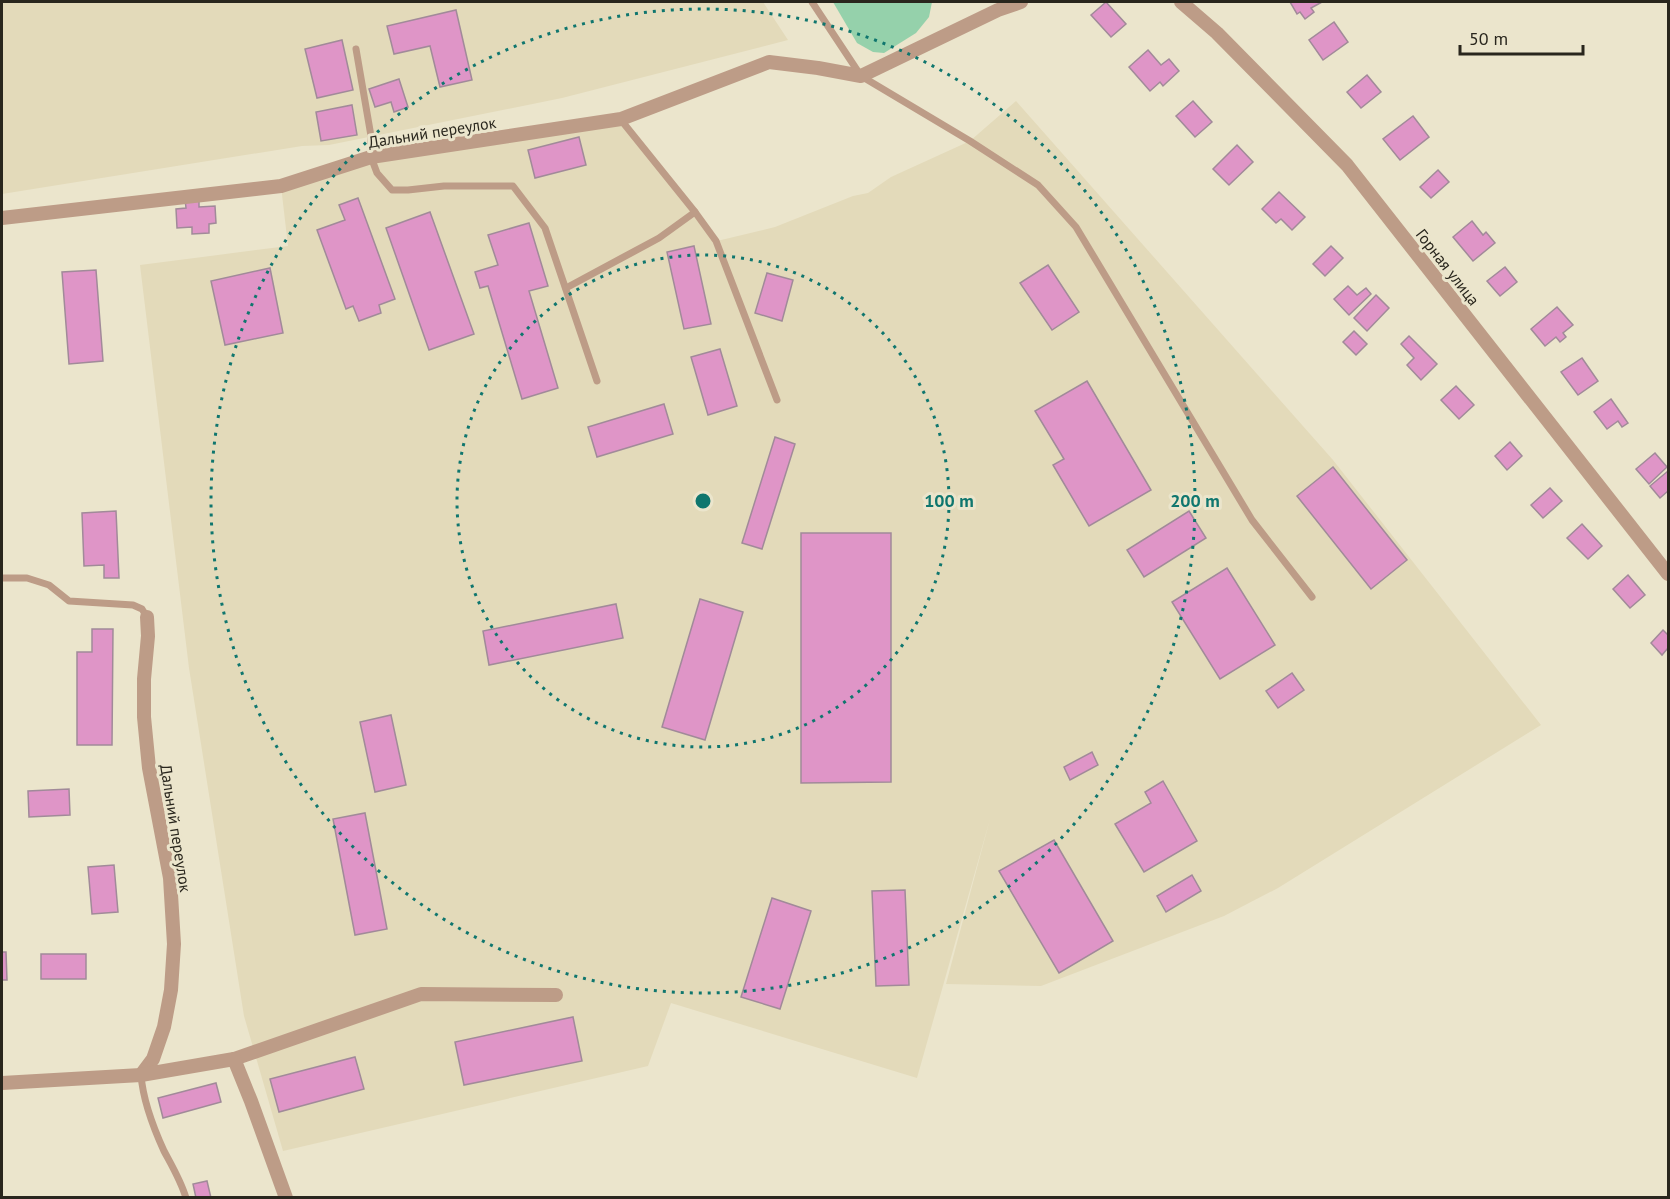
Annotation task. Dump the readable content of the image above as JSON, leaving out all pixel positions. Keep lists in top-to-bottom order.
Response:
{
  "streets": {
    "street": ["Дальний переулок", "Горная улица"]
  },
  "scale_bar": "50 m",
  "rings": ["100 m", "200 m"]
}
